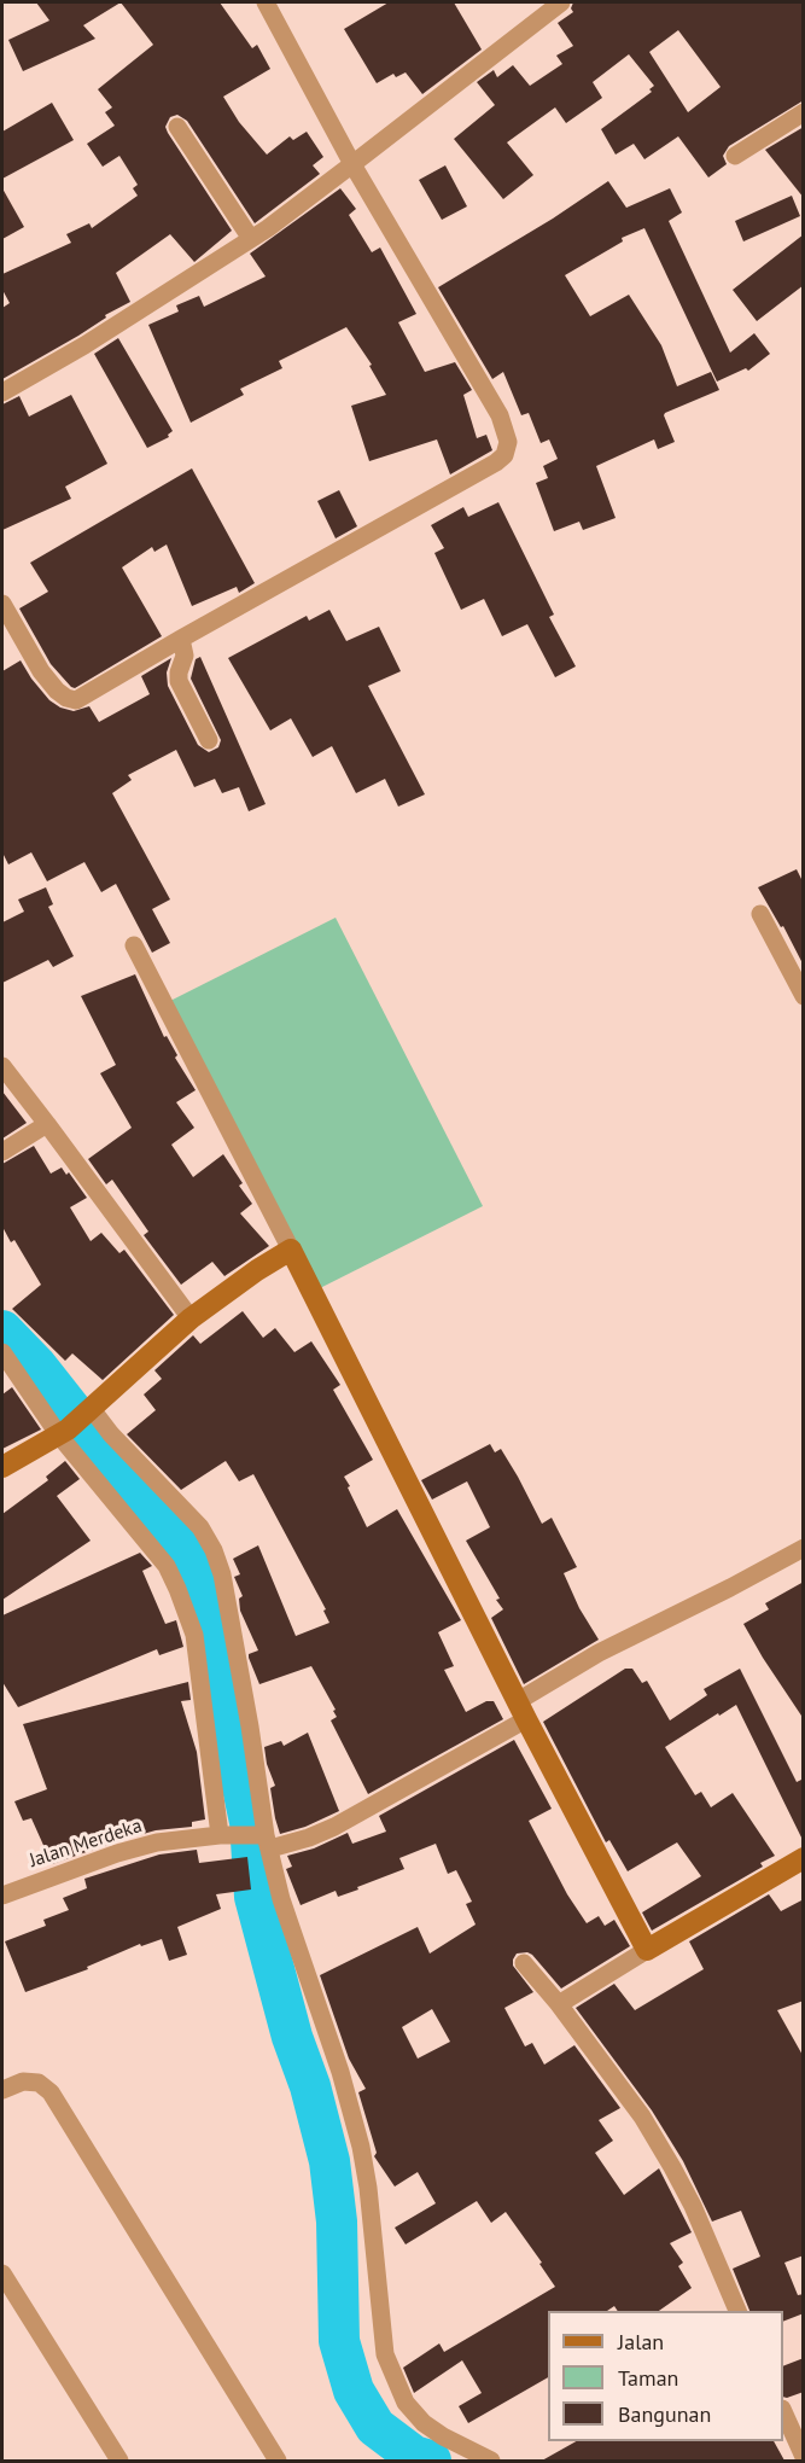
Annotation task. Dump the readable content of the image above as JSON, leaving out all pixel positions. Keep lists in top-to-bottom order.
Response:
{
  "streets": {
    "street": ["Jalan Merdeka"]
  },
  "legend": ["Jalan", "Taman", "Bangunan"]
}
